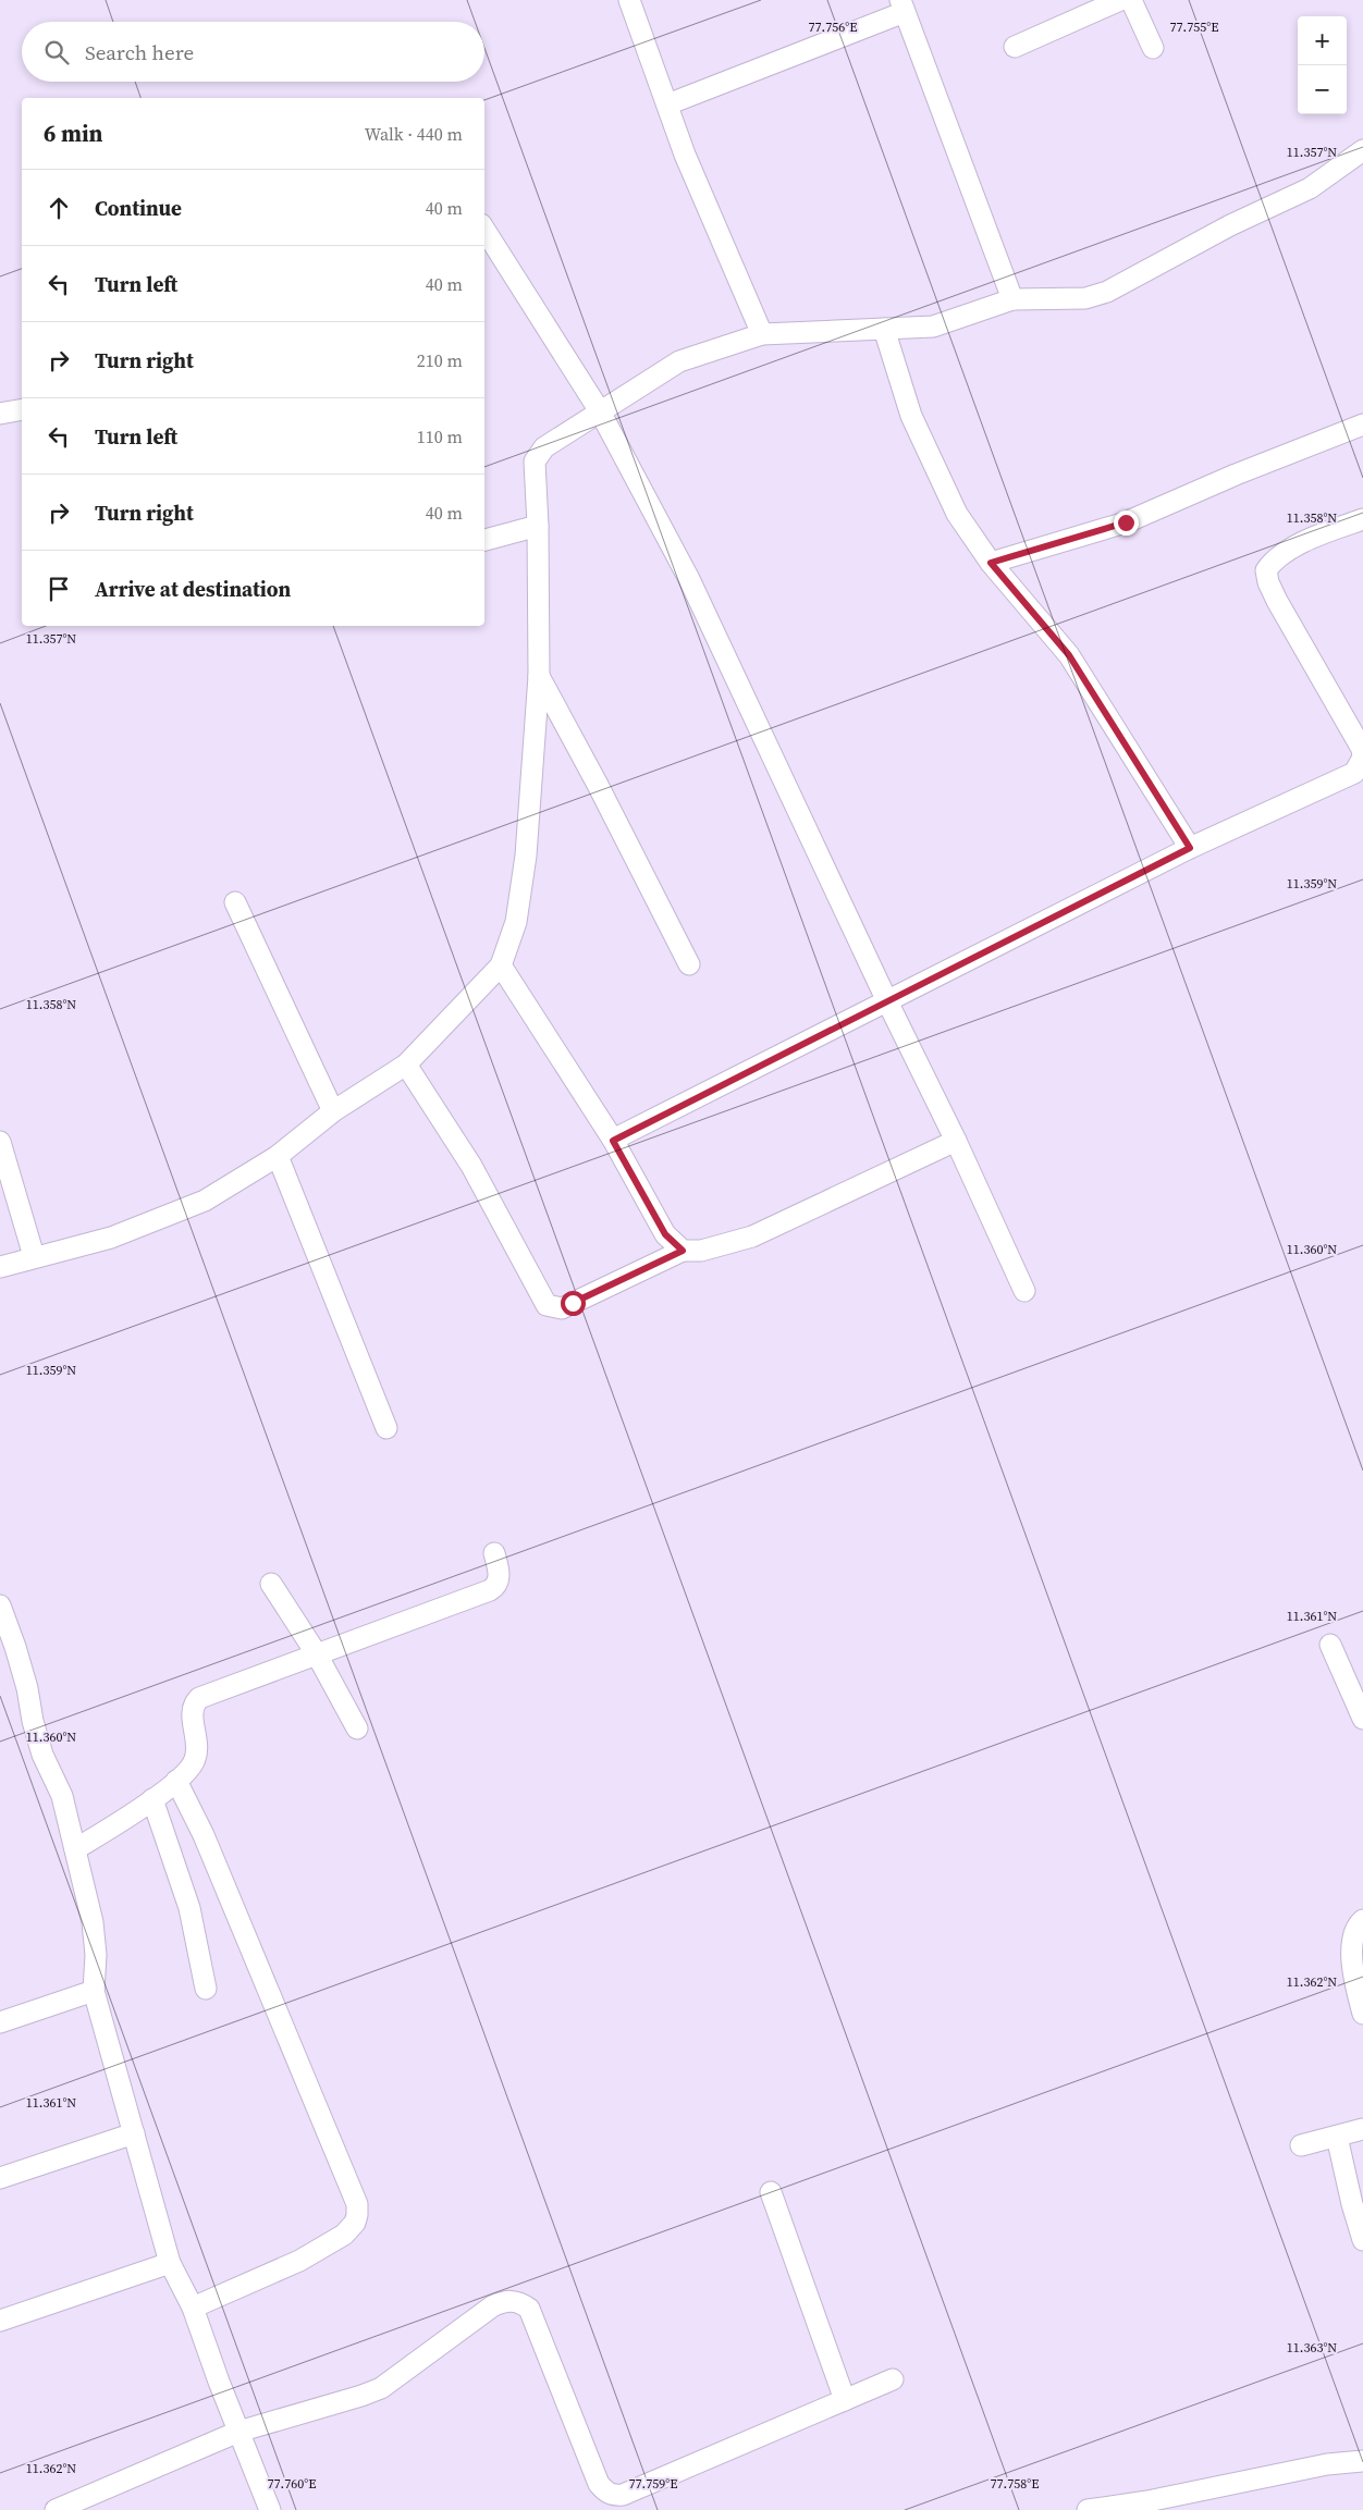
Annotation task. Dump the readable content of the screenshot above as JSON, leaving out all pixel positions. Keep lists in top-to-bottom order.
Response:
{
  "page": {
    "map_buttons": ["+", "−"],
    "search": "Search here",
    "heading": ["6 min", "Walk · 440 m"],
    "list": [
      ["Continue", "40 m"],
      ["Turn left", "40 m"],
      ["Turn right", "210 m"],
      ["Turn left", "110 m"],
      ["Turn right", "40 m"],
      "Arrive at destination"
    ]
  },
  "coordinates": [
    "77.756°E",
    "77.755°E",
    "11.357°N",
    "11.358°N",
    "11.359°N",
    "11.360°N",
    "11.361°N",
    "11.362°N",
    "11.363°N",
    "77.760°E",
    "77.759°E",
    "77.758°E"
  ]
}
